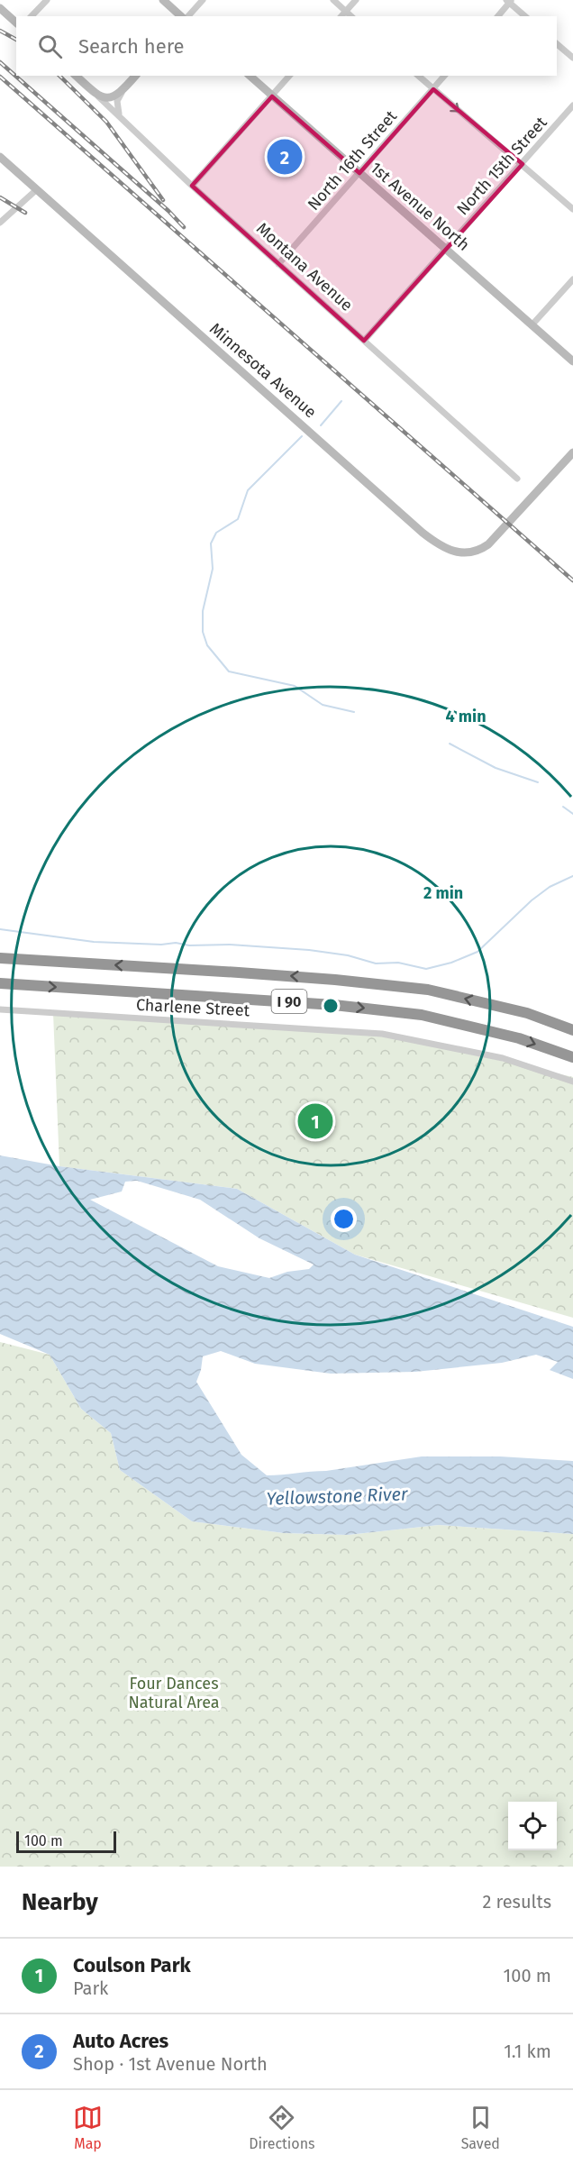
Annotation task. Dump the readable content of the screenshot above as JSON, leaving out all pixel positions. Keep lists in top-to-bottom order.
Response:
{
  "streets": {
    "highway": ["I 90"],
    "street": [
      "North 16th Street",
      "North 15th Street",
      "1st Avenue North",
      "Montana Avenue",
      "Minnesota Avenue",
      "Charlene Street"
    ]
  },
  "crossings": [
    ["North 16th Street", "1st Avenue North"],
    ["North 16th Street", "Montana Avenue"],
    ["North 15th Street", "1st Avenue North"],
    ["North 15th Street", "Montana Avenue"]
  ],
  "water": ["Yellowstone River"],
  "parks": ["Four Dances Natural Area"],
  "scale_bar": "100 m",
  "page": {
    "search": "Search here",
    "pins": ["2", "1"],
    "scale": "100 m",
    "heading": ["Nearby", "2 results"],
    "list": [
      {
        "mark": "1",
        "name": "Coulson Park",
        "note": "Park",
        "value": "100 m"
      },
      {
        "mark": "2",
        "name": "Auto Acres",
        "note": "Shop · 1st Avenue North",
        "value": "1.1 km"
      }
    ],
    "nav": ["Map", "Directions", "Saved"]
  },
  "rings": ["4 min", "2 min"]
}
